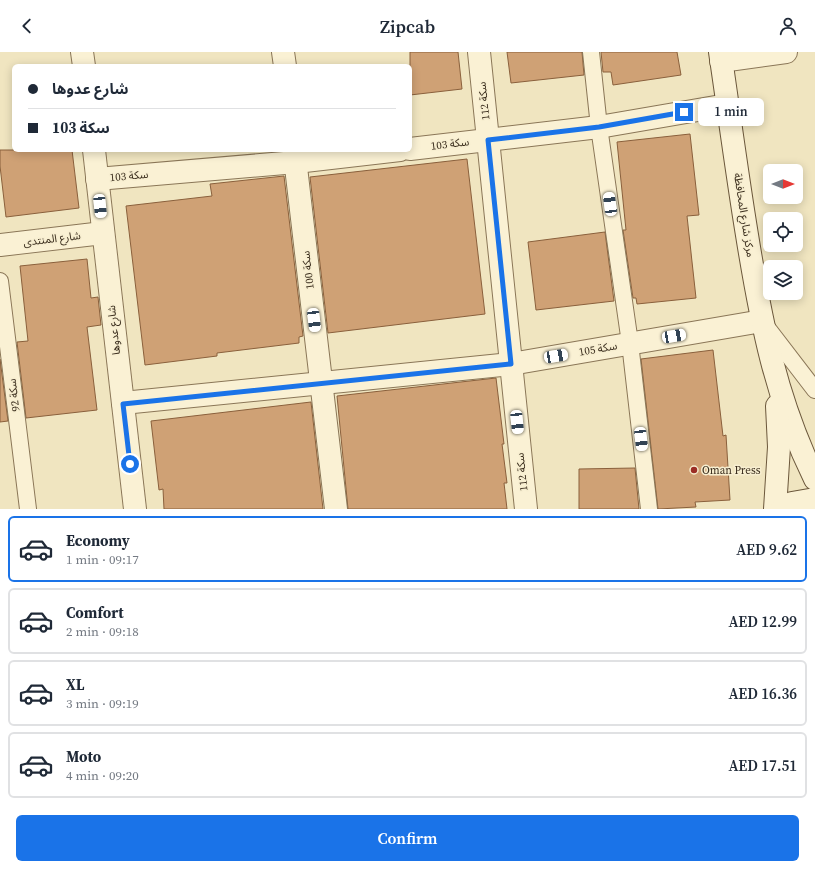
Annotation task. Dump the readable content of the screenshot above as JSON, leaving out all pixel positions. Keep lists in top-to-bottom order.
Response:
{
  "streets": {
    "street": [
      "سكة 112",
      "سكة 103",
      "مركز شارع المحافظة",
      "شارع المنتدى",
      "سكة 100",
      "شارع عدوها",
      "سكة 105"
    ],
    "lane": ["سكة 92"]
  },
  "crossings": [
    ["سكة 112", "سكة 103"],
    ["سكة 112", "سكة 105"],
    ["سكة 103", "مركز شارع المحافظة"],
    ["سكة 103", "سكة 100"],
    ["سكة 103", "شارع عدوها"],
    ["مركز شارع المحافظة", "سكة 105"],
    ["شارع المنتدى", "شارع عدوها"],
    ["سكة 100", "سكة 105"],
    ["شارع عدوها", "سكة 105"]
  ],
  "places": ["Oman Press"],
  "north": "right",
  "page": {
    "header": "Zipcab",
    "banner": ["شارع عدوها", "سكة 103"],
    "bubble": "1 min",
    "list": [
      {
        "name": "Economy",
        "note": "1 min · 09:17",
        "value": "AED 9.62"
      },
      {
        "name": "Comfort",
        "note": "2 min · 09:18",
        "value": "AED 12.99"
      },
      {
        "name": "XL",
        "note": "3 min · 09:19",
        "value": "AED 16.36"
      },
      {
        "name": "Moto",
        "note": "4 min · 09:20",
        "value": "AED 17.51"
      }
    ],
    "buttons": "Confirm"
  }
}
